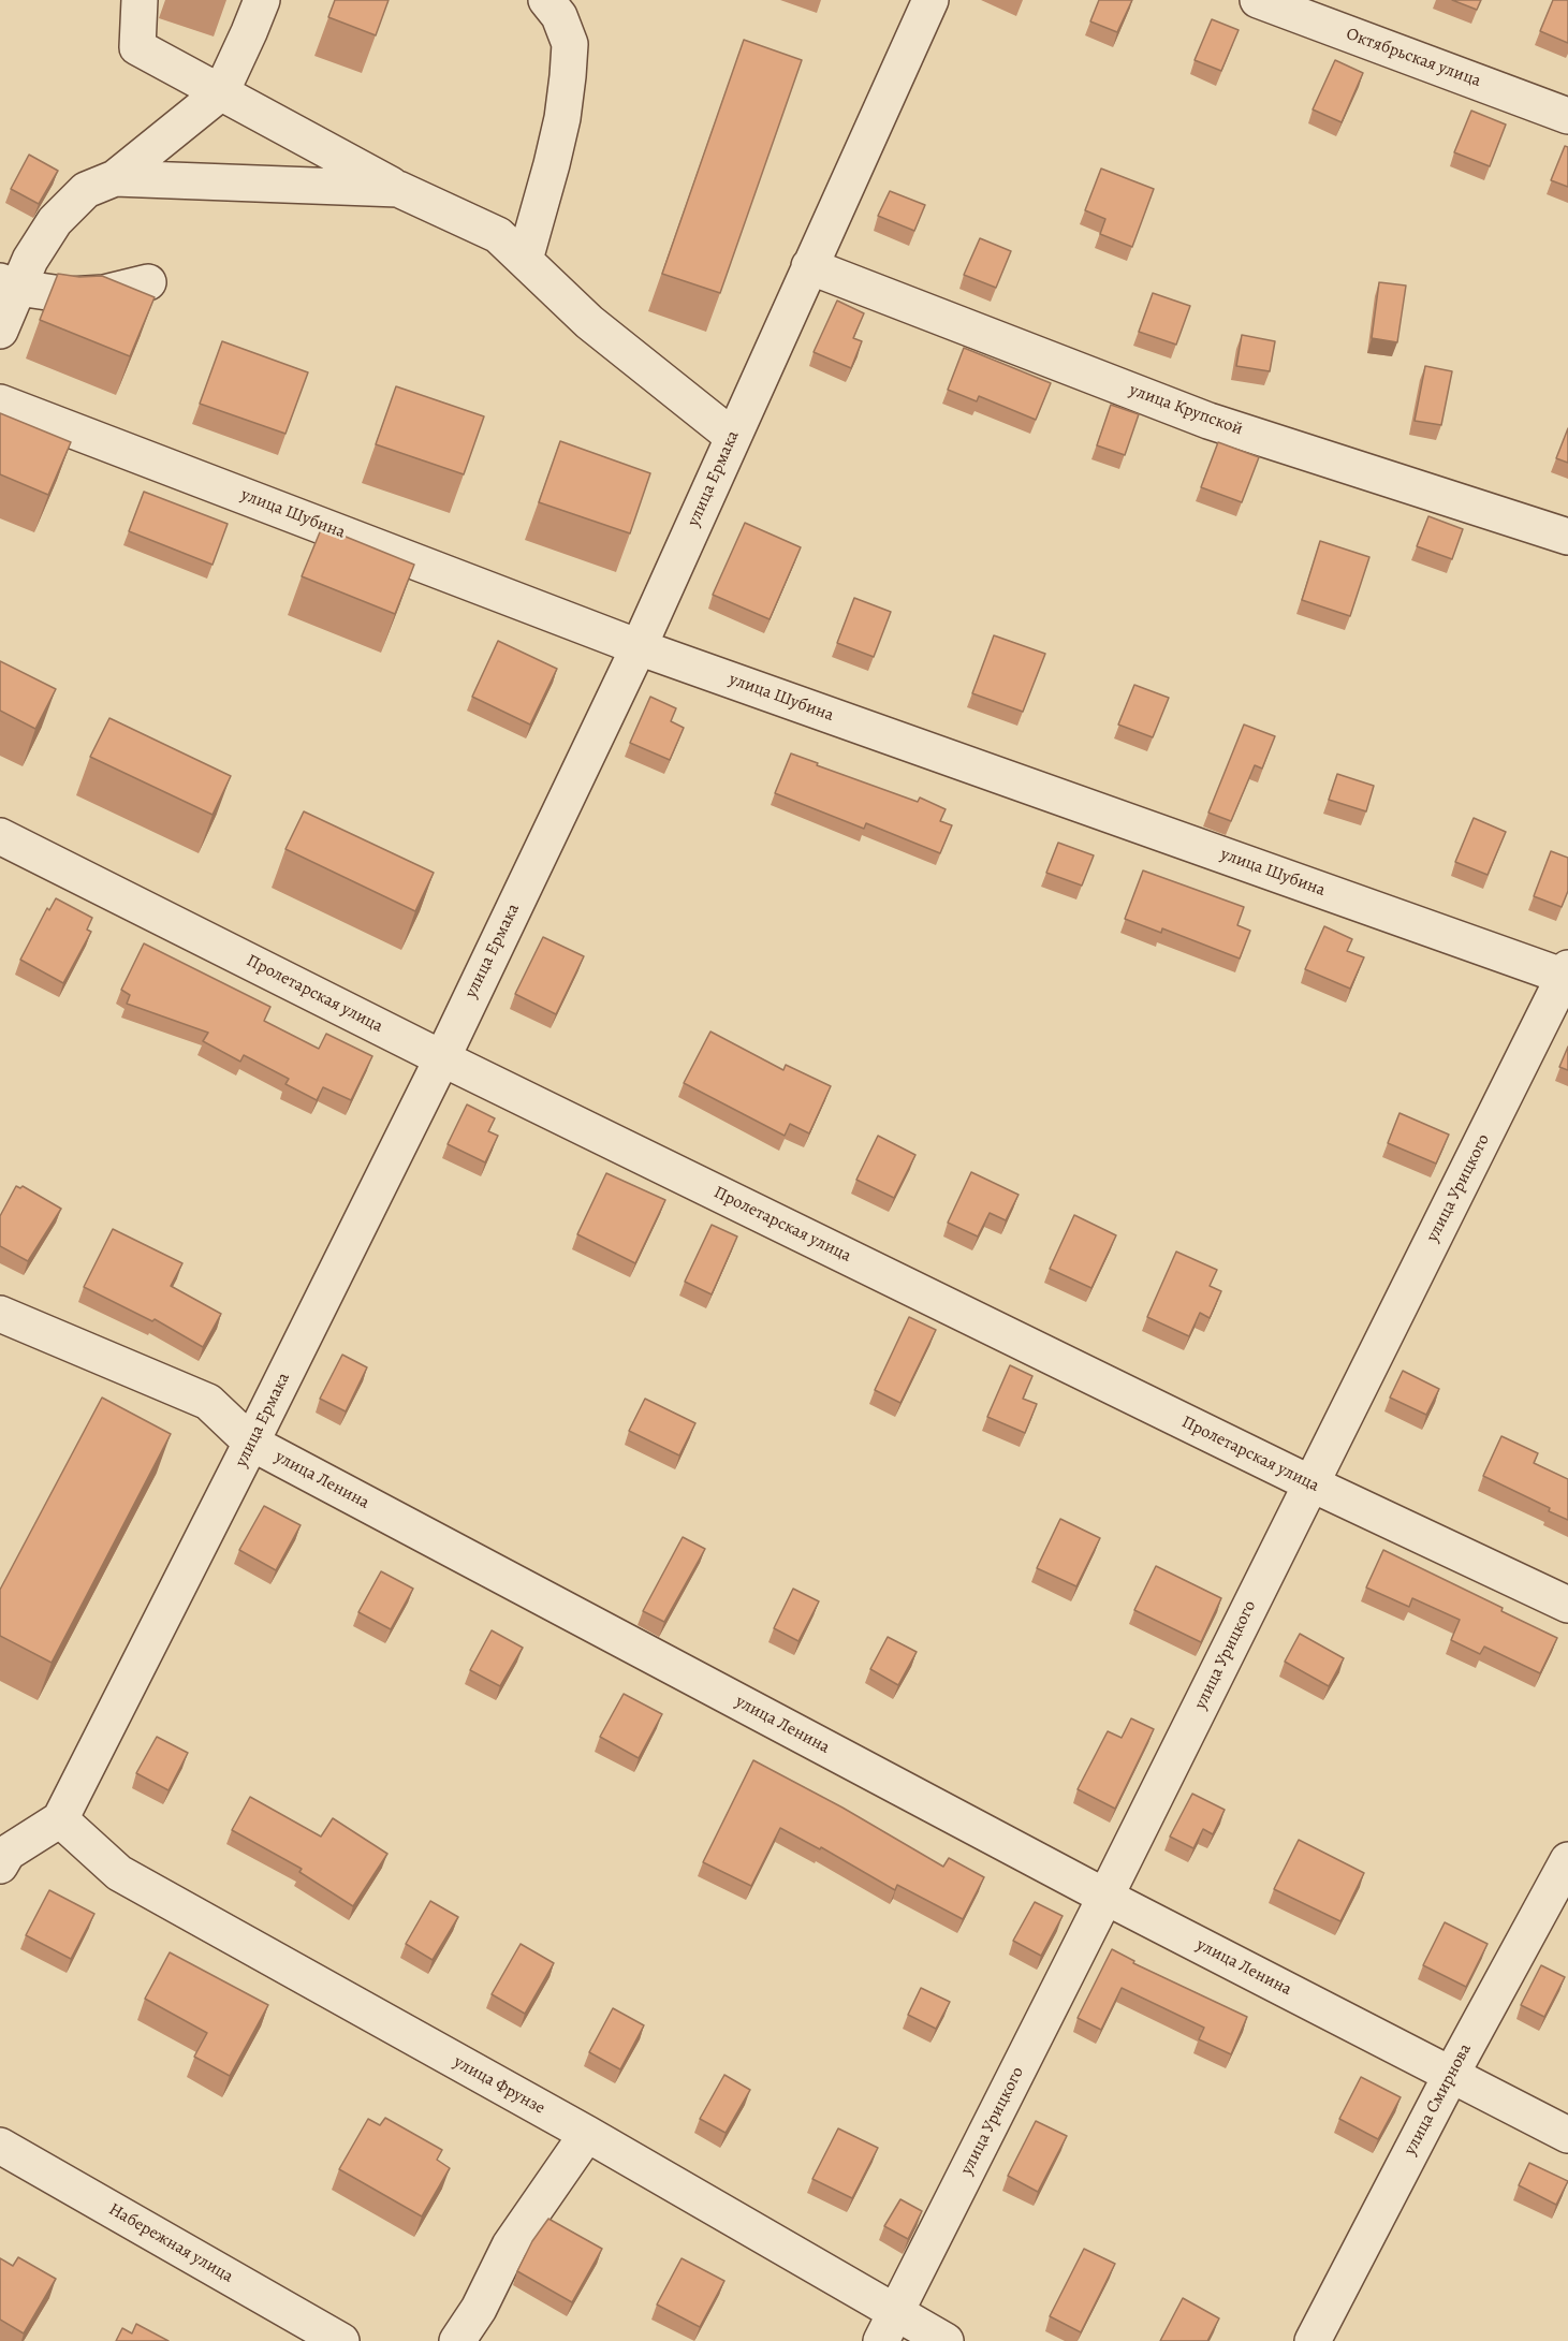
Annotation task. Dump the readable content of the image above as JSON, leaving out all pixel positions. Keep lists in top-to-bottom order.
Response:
{
  "streets": {
    "street": [
      "Октябрьская улица",
      "улица Крупской",
      "улица Ермака",
      "улица Шубина",
      "Пролетарская улица",
      "улица Урицкого",
      "улица Ленина",
      "улица Фрунзе",
      "улица Смирнова",
      "Набережная улица"
    ]
  },
  "crossings": [
    ["улица Крупской", "улица Ермака"],
    ["улица Ермака", "улица Шубина"],
    ["улица Ермака", "Пролетарская улица"],
    ["улица Ермака", "улица Ленина"],
    ["улица Ермака", "улица Фрунзе"],
    ["улица Шубина", "улица Урицкого"],
    ["Пролетарская улица", "улица Урицкого"],
    ["улица Урицкого", "улица Ленина"],
    ["улица Урицкого", "улица Фрунзе"],
    ["улица Ленина", "улица Смирнова"]
  ]
}
